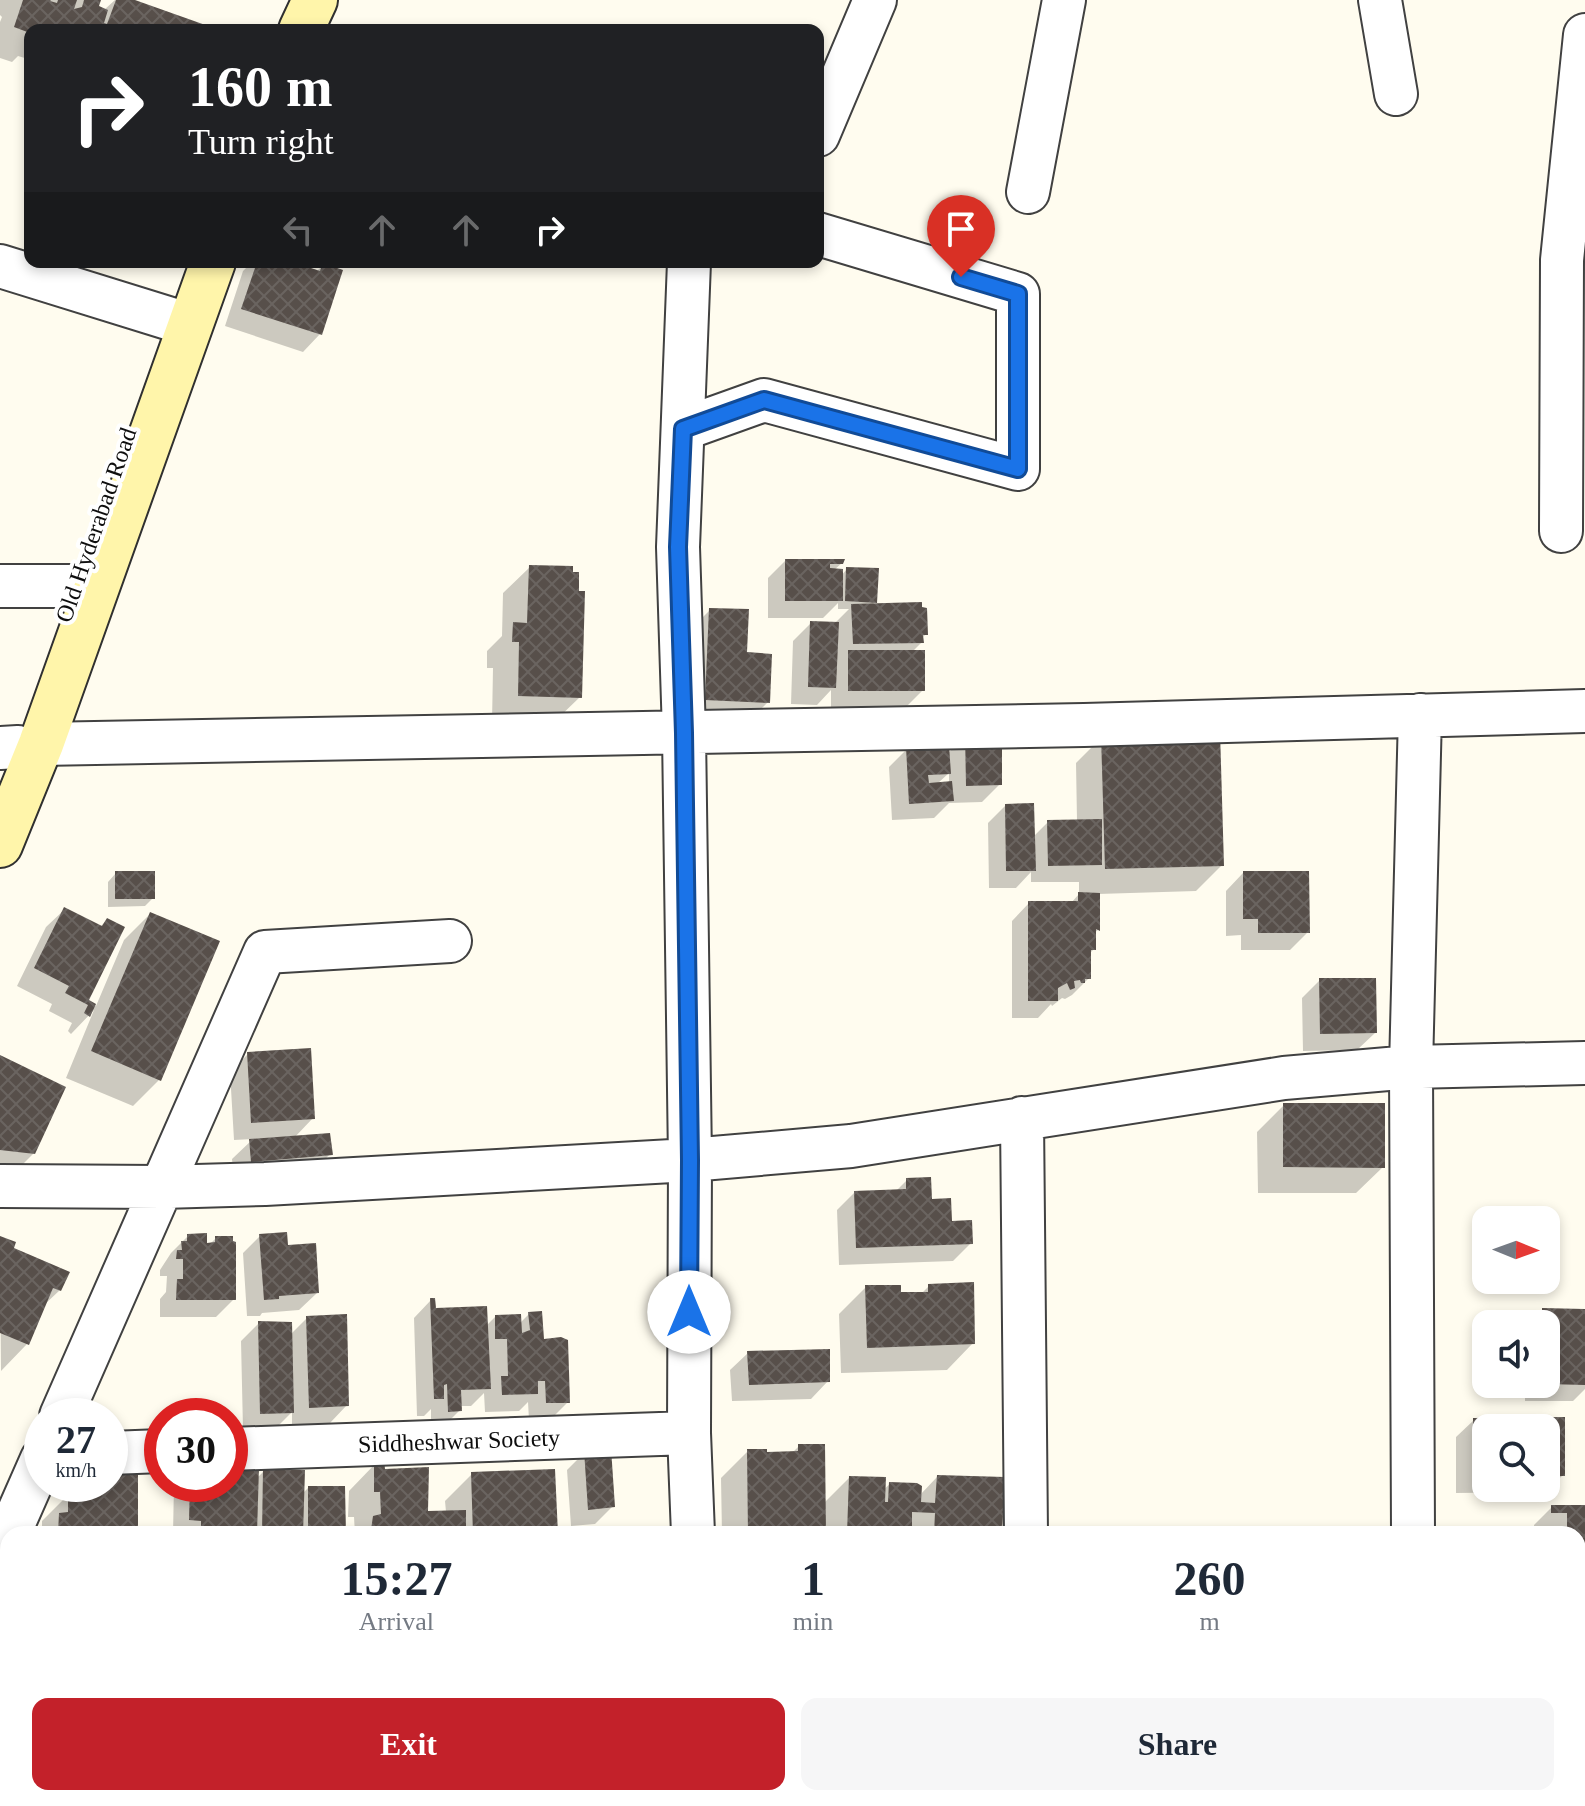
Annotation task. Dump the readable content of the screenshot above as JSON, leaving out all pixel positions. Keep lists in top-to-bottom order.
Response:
{
  "streets": {
    "main road": ["Old Hyderabad Road"],
    "street": ["Siddheshwar Society"]
  },
  "north": "right",
  "page": {
    "turn": ["160 m", "Turn right"],
    "speed": "27 km/h",
    "limit": "30",
    "eta": [
      "15:27",
      "Arrival",
      "1",
      "min",
      "260",
      "m"
    ],
    "buttons": ["Exit", "Share"]
  }
}
